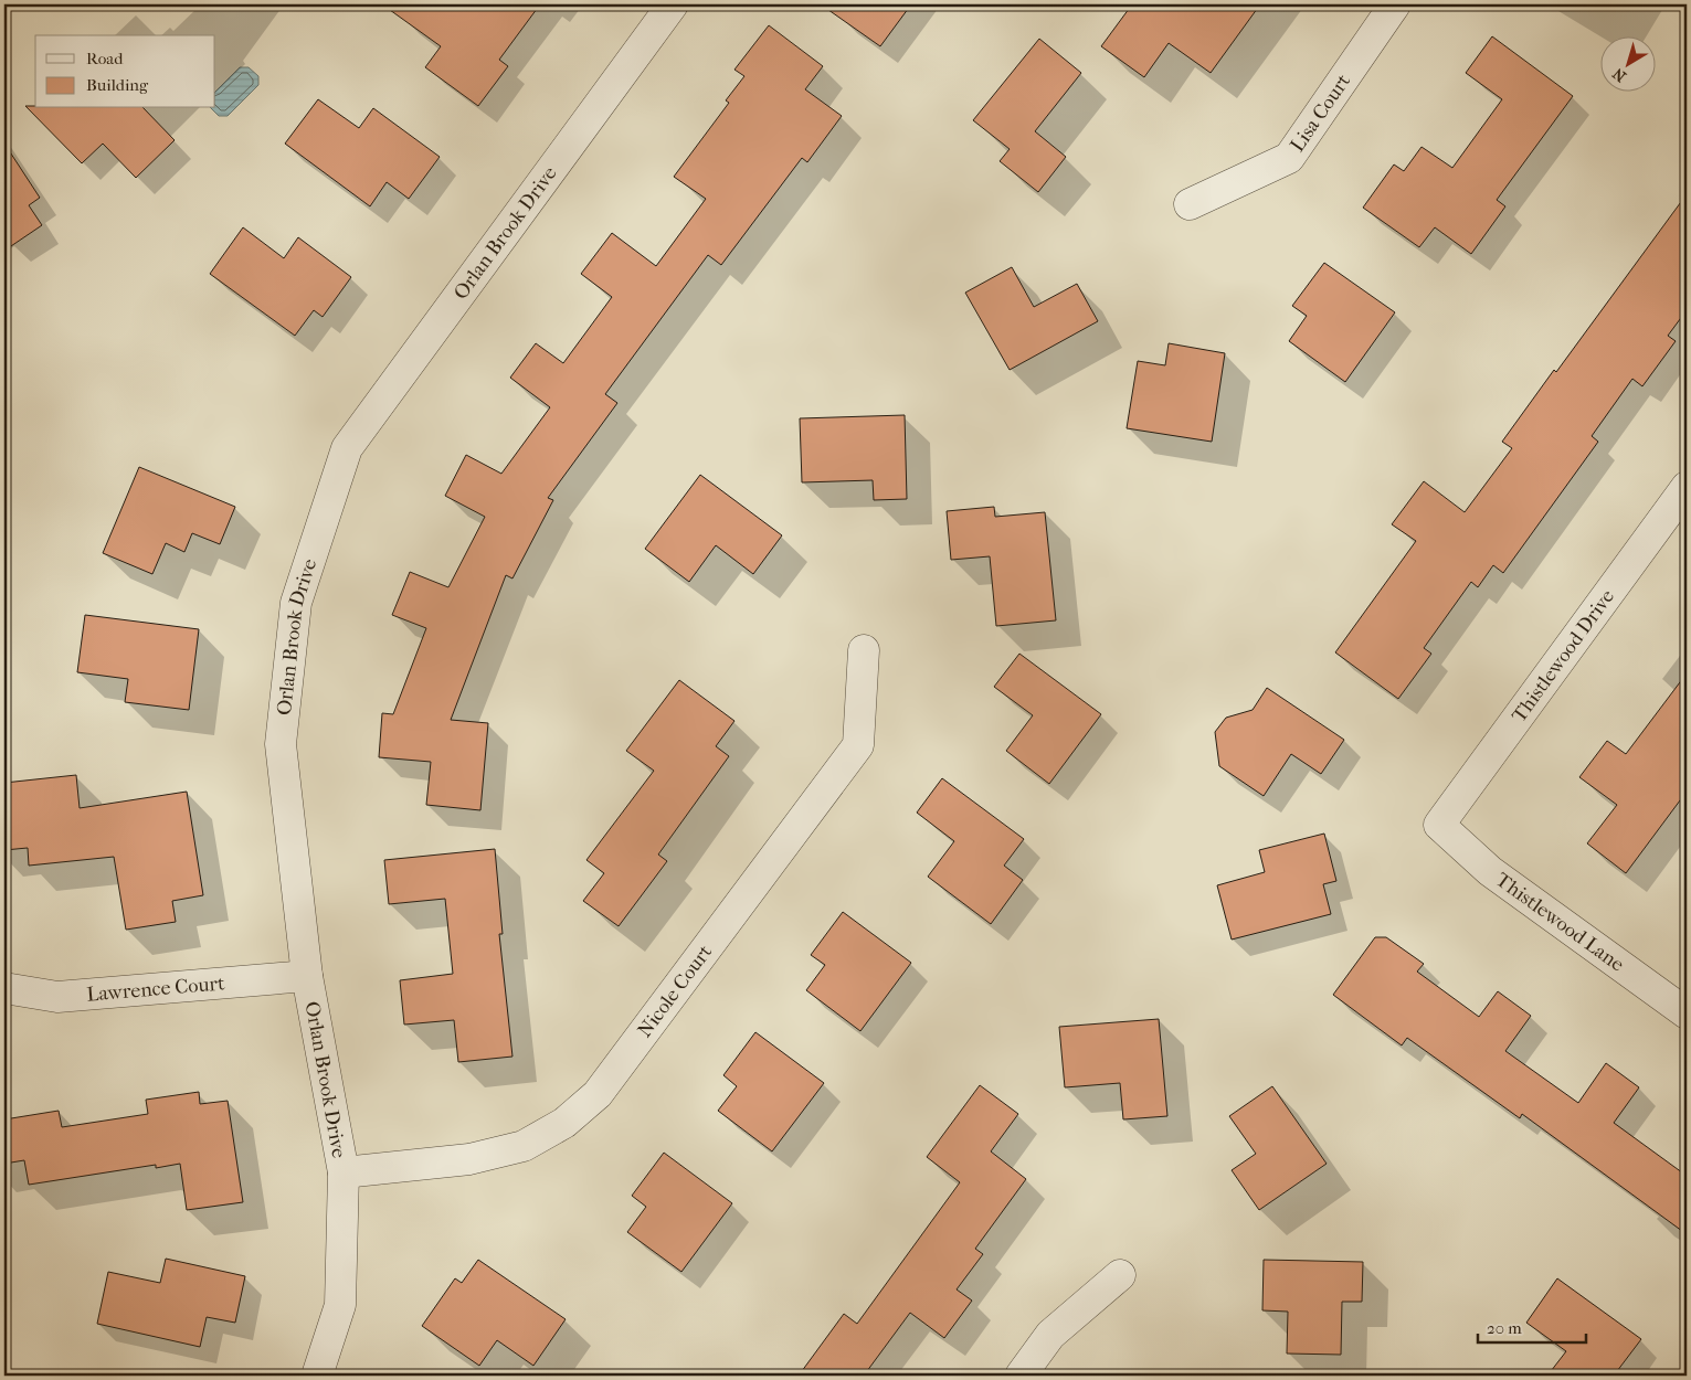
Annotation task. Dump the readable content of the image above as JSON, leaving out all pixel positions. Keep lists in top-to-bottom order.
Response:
{
  "streets": {
    "street": [
      "Lisa Court",
      "Orlan Brook Drive",
      "Thistlewood Drive",
      "Thistlewood Lane",
      "Lawrence Court",
      "Nicole Court"
    ]
  },
  "crossings": [
    ["Orlan Brook Drive", "Lawrence Court"],
    ["Orlan Brook Drive", "Nicole Court"],
    ["Thistlewood Drive", "Thistlewood Lane"]
  ],
  "legend": ["Road", "Building"],
  "scale_bar": "20 m",
  "north": "bottom left"
}
